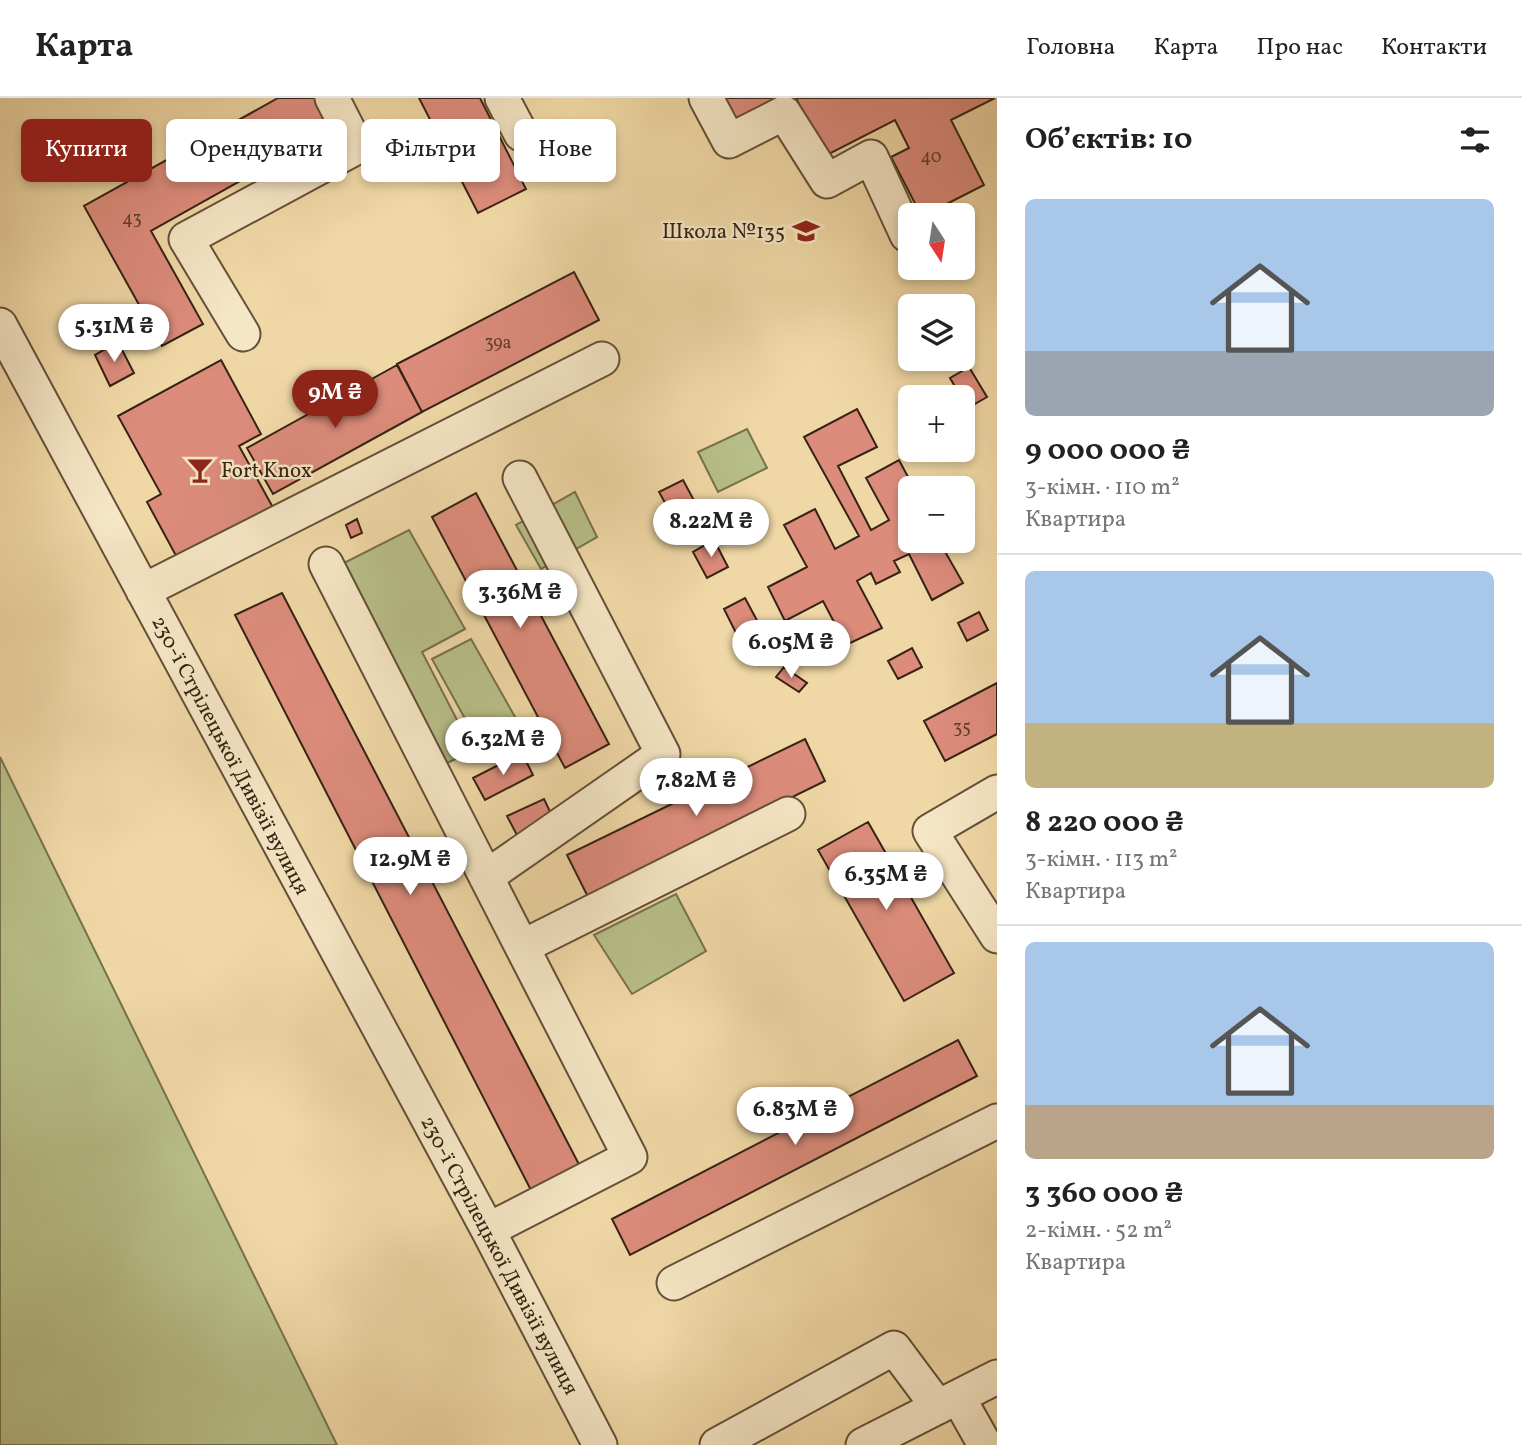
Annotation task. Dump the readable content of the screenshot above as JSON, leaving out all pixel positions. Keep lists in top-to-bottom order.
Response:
{
  "streets": {
    "street": ["230-ї Стрілецької Дивізії вулиця"]
  },
  "places": {
    "school or university": ["Школа №135"],
    "bar": ["Fort Knox"]
  },
  "house_numbers": [
    "40",
    "43",
    "39а",
    "35"
  ],
  "north": "bottom",
  "page": {
    "header": "Карта",
    "nav": [
      "Головна",
      "Карта",
      "Про нас",
      "Контакти"
    ],
    "heading": "Об’єктів: 10",
    "chip": [
      "Купити",
      "Орендувати",
      "Фільтри",
      "Нове"
    ],
    "list": [
      {
        "name": "9 000 000 ₴",
        "note": "3-кімн. · 110 m² · Квартира"
      },
      {
        "name": "8 220 000 ₴",
        "note": "3-кімн. · 113 m² · Квартира"
      },
      {
        "name": "3 360 000 ₴",
        "note": "2-кімн. · 52 m² · Квартира"
      }
    ],
    "map_buttons": ["+", "−"],
    "price": [
      "5.31M ₴",
      "9M ₴",
      "8.22M ₴",
      "3.36M ₴",
      "6.05M ₴",
      "6.32M ₴",
      "7.82M ₴",
      "12.9M ₴",
      "6.35M ₴",
      "6.83M ₴"
    ]
  }
}
